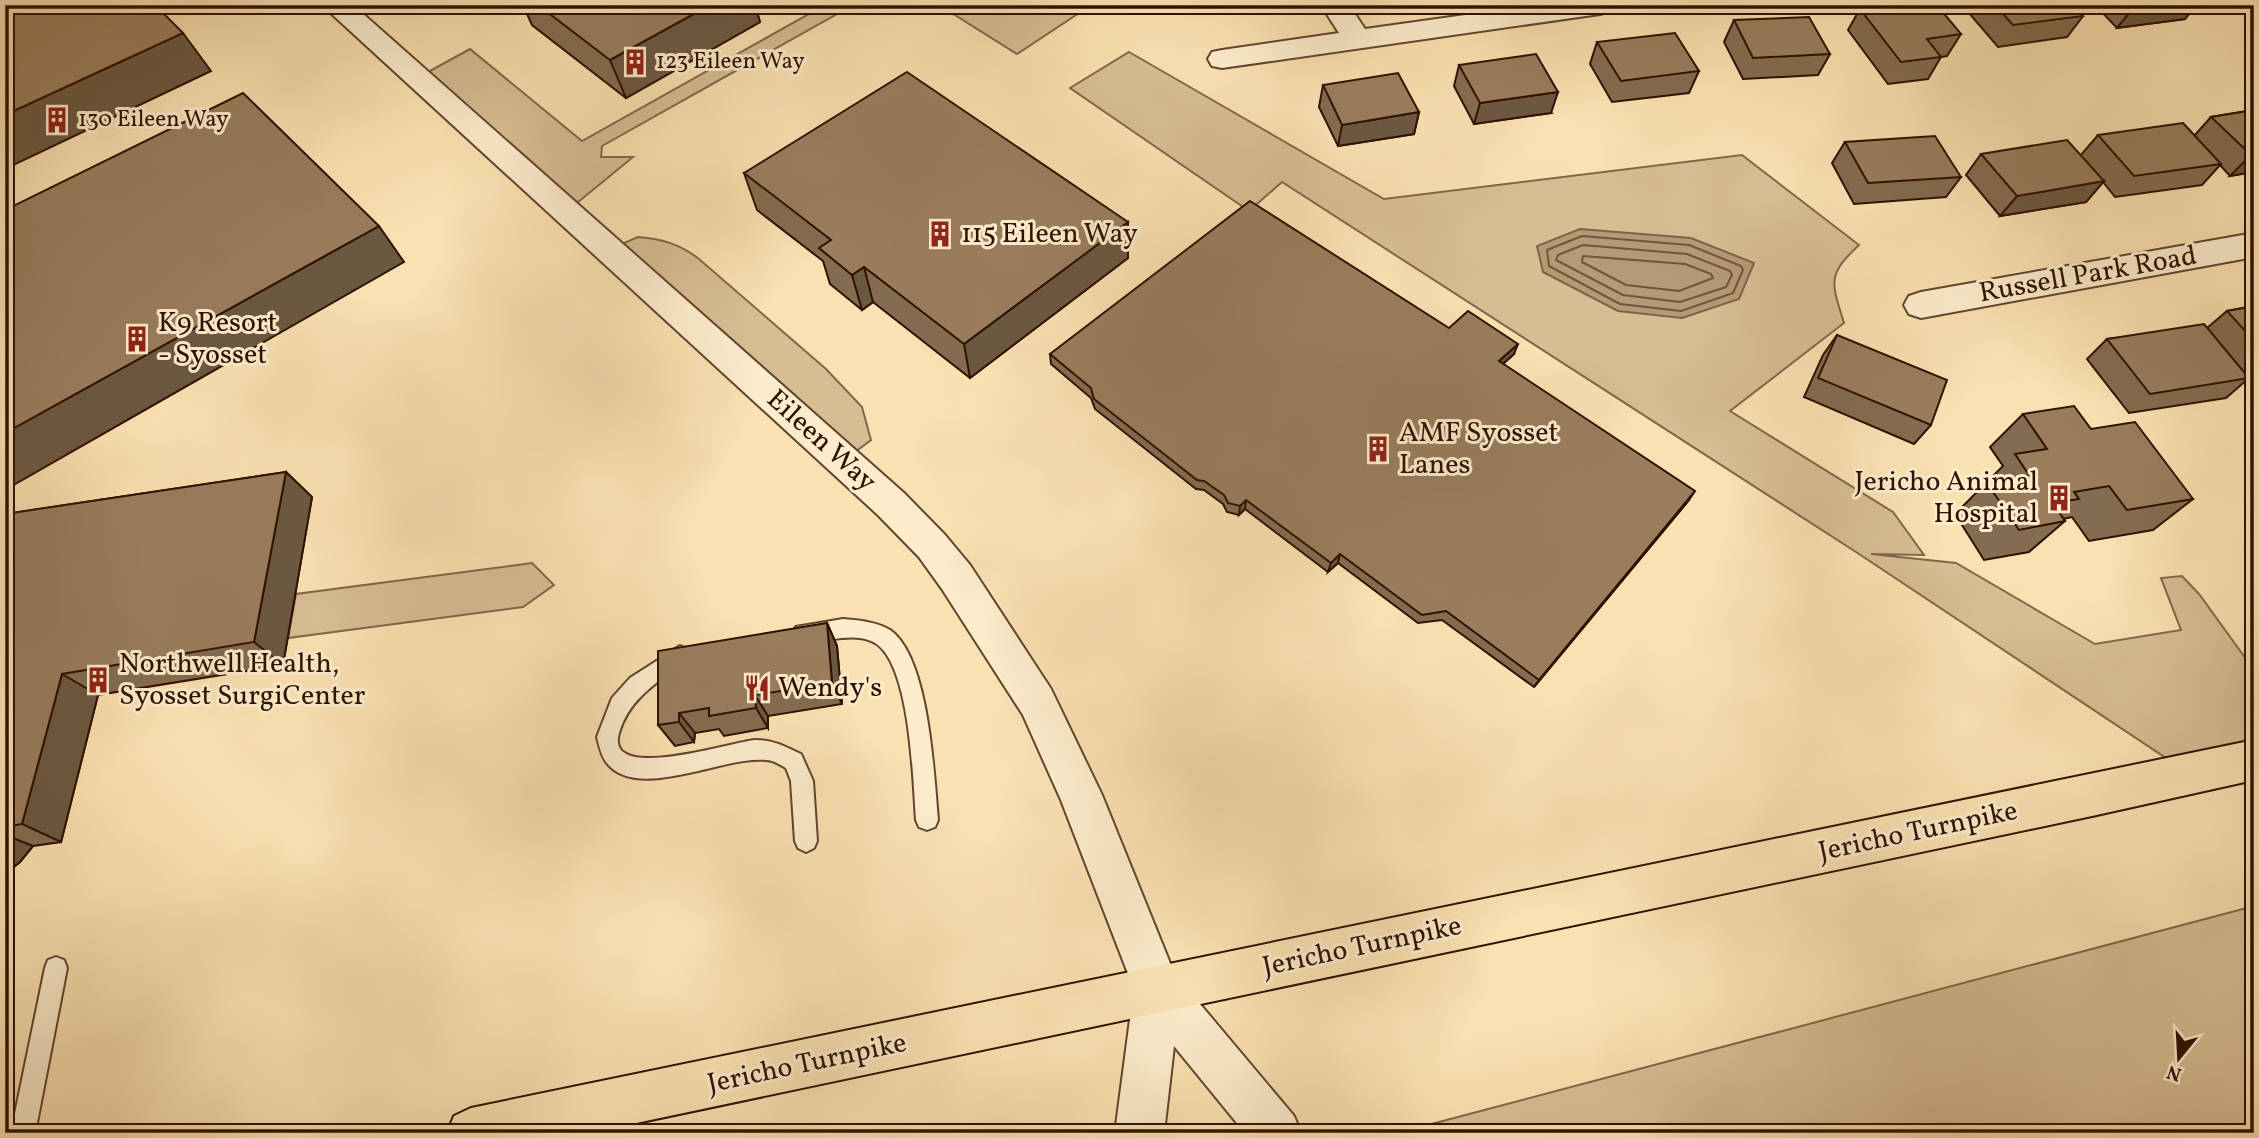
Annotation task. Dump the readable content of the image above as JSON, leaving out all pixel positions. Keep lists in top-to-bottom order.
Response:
{
  "streets": {
    "main road": ["Jericho Turnpike"],
    "street": ["Russell Park Road", "Eileen Way"]
  },
  "crossings": [
    ["Eileen Way", "Jericho Turnpike"]
  ],
  "places": {
    "building": [
      "123 Eileen Way",
      "130 Eileen Way",
      "115 Eileen Way",
      "K9 Resort - Syosset",
      "AMF Syosset Lanes",
      "Jericho Animal Hospital",
      "Northwell Health, Syosset SurgiCenter"
    ],
    "restaurant": ["Wendy's"]
  },
  "north": "bottom"
}
